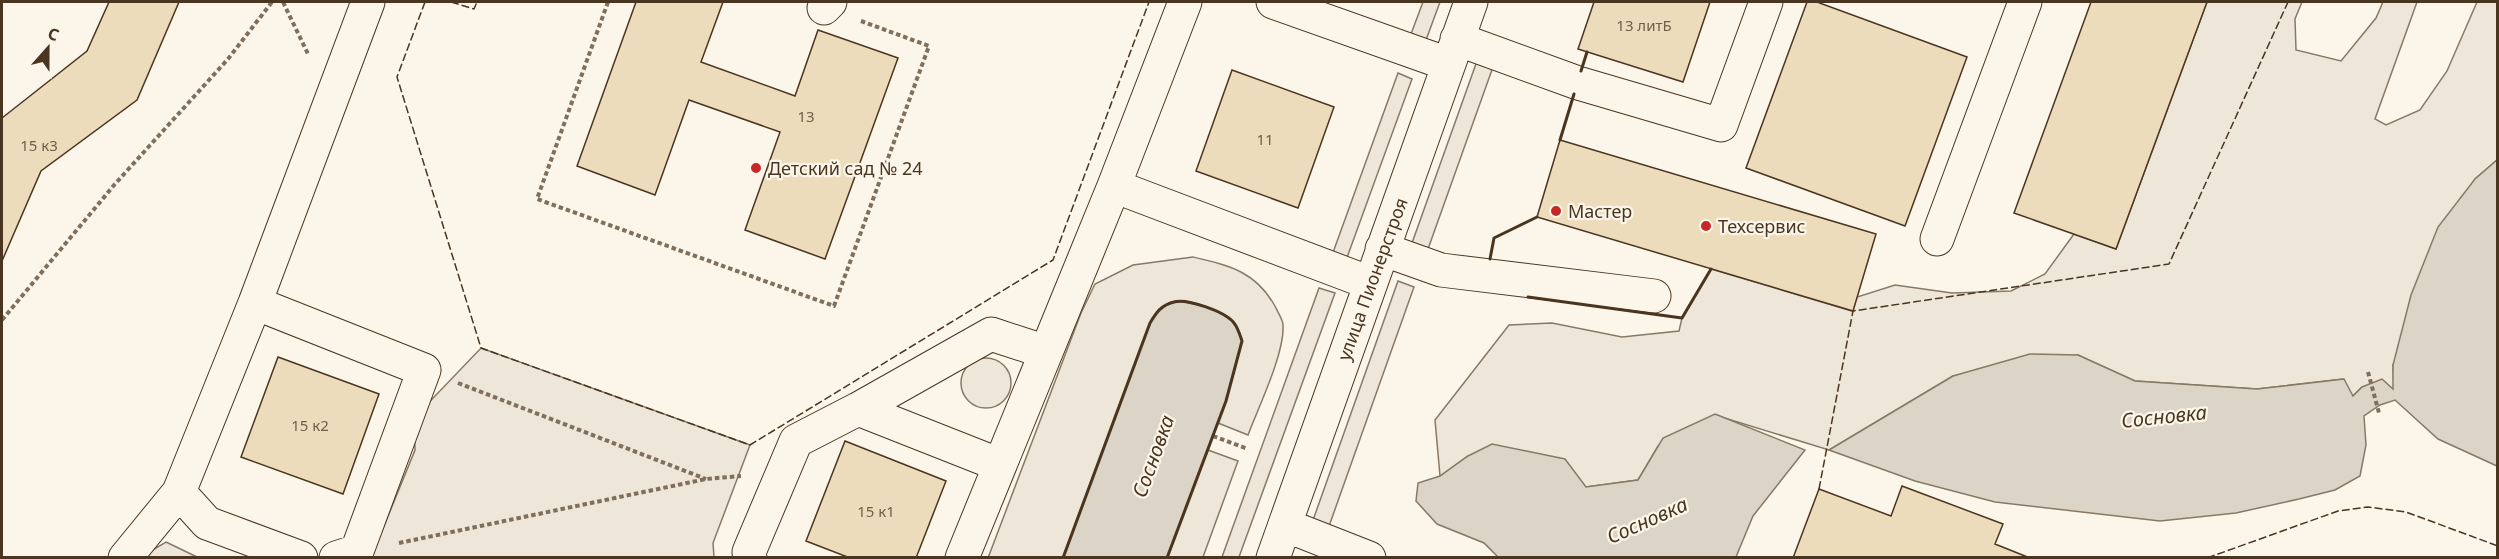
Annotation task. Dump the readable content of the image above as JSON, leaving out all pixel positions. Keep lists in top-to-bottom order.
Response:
{
  "streets": {
    "street": ["улица Пионерстроя"]
  },
  "water": ["Сосновка"],
  "places": ["Детский сад № 24", "Мастер", "Техсервис"],
  "house_numbers": [
    "13 литБ",
    "13",
    "11",
    "15 к3",
    "15 к2",
    "15 к1"
  ],
  "north": "top"
}
